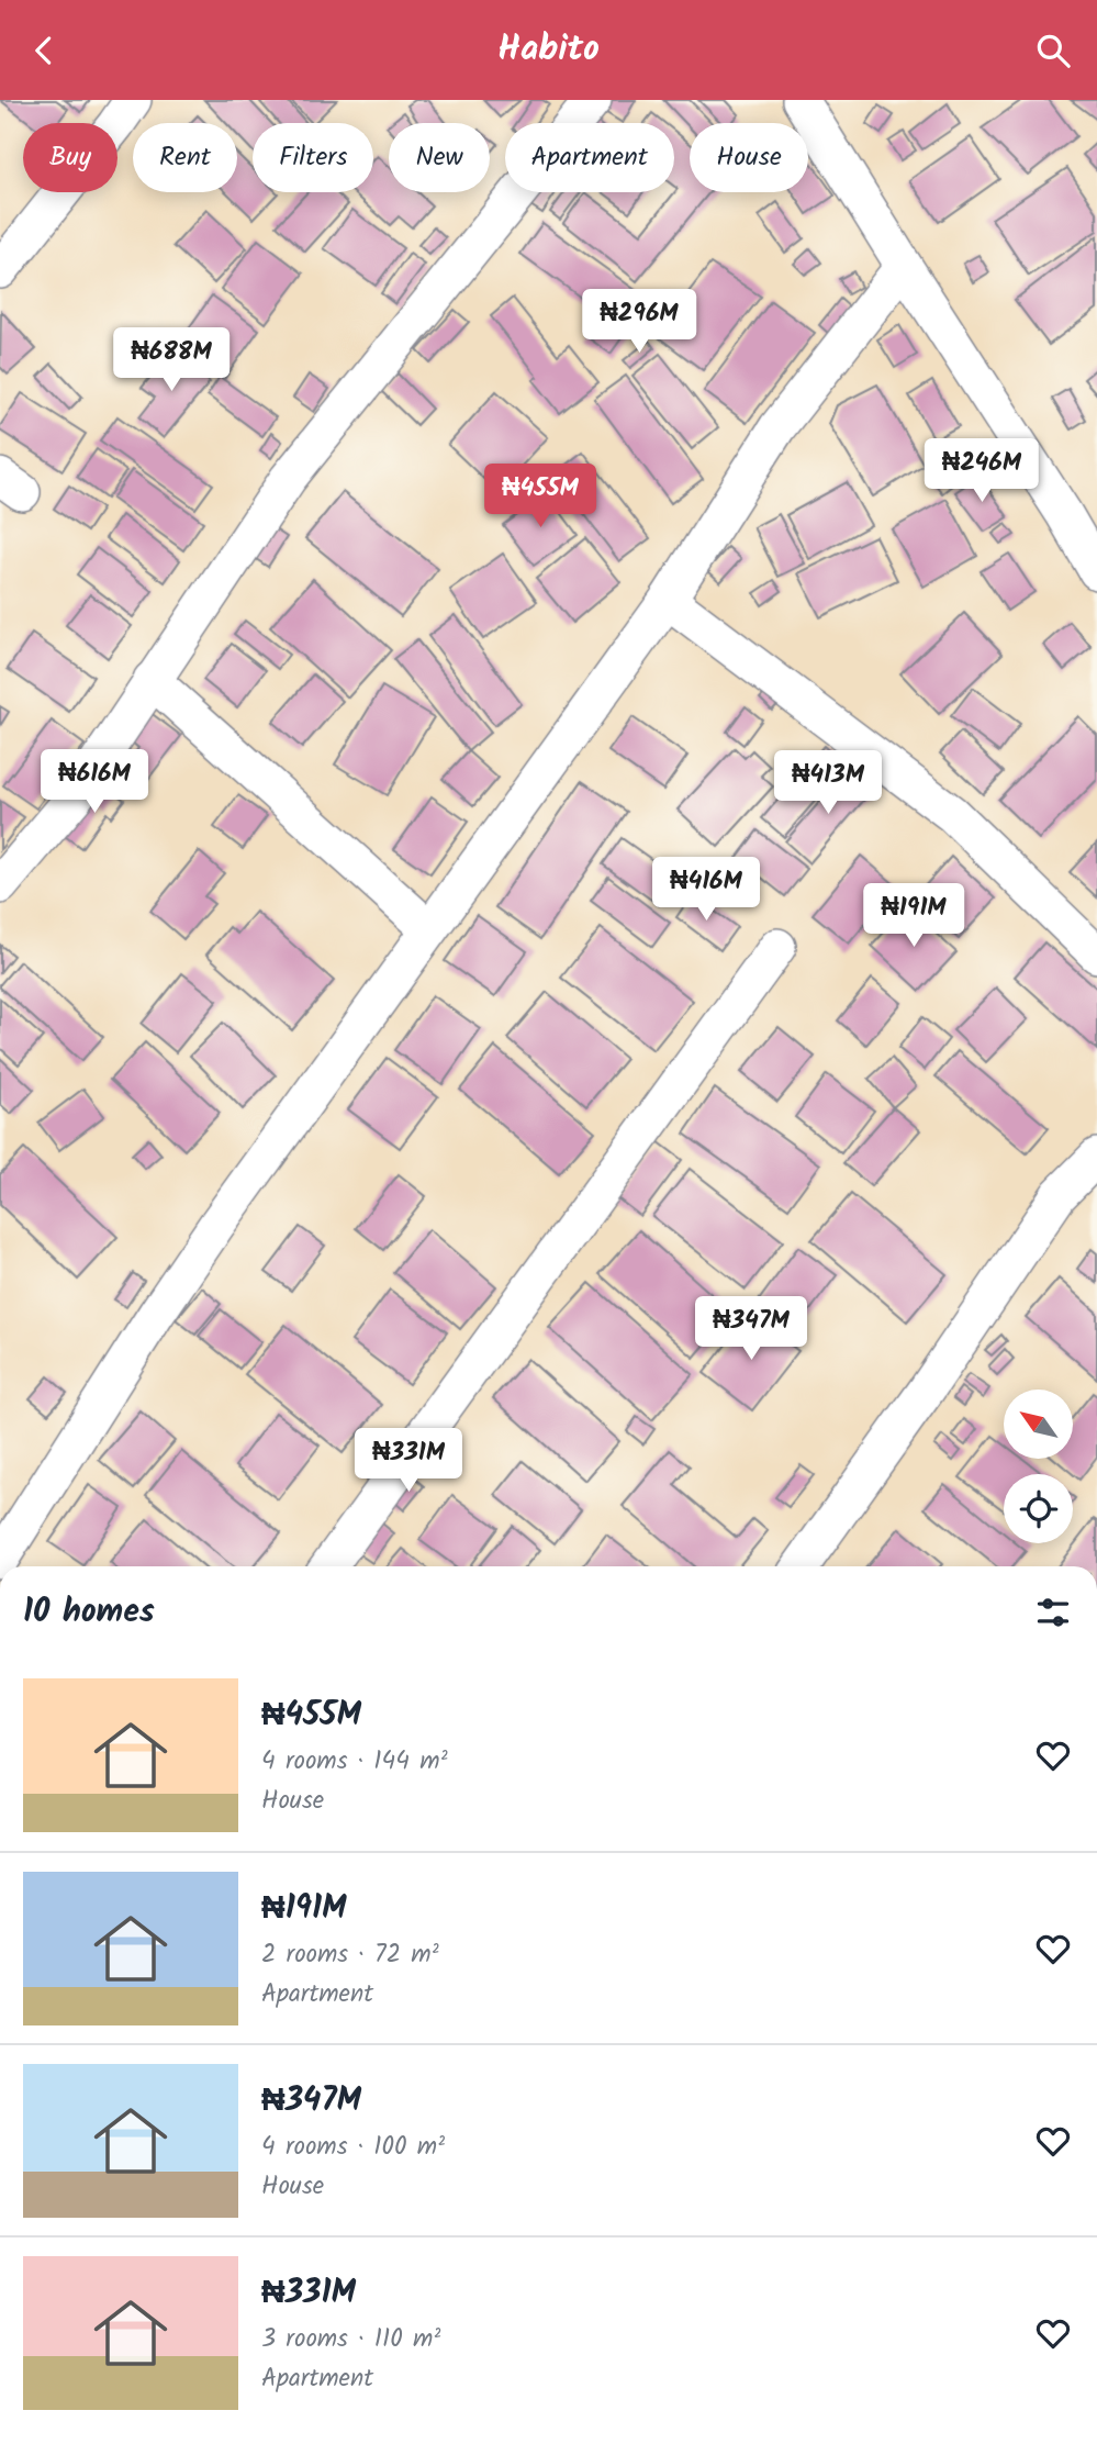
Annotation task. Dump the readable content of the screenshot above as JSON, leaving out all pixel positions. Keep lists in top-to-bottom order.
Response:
{
  "north": "top left",
  "page": {
    "header": "Habito",
    "chip": [
      "Buy",
      "Rent",
      "Filters",
      "New",
      "Apartment",
      "House"
    ],
    "price": [
      "₦296M",
      "₦688M",
      "₦246M",
      "₦455M",
      "₦616M",
      "₦413M",
      "₦416M",
      "₦191M",
      "₦347M",
      "₦331M"
    ],
    "heading": "10 homes",
    "list": [
      {
        "name": "₦455M",
        "note": "4 rooms · 144 m² · House"
      },
      {
        "name": "₦191M",
        "note": "2 rooms · 72 m² · Apartment"
      },
      {
        "name": "₦347M",
        "note": "4 rooms · 100 m² · House"
      },
      {
        "name": "₦331M",
        "note": "3 rooms · 110 m² · Apartment"
      }
    ]
  }
}
